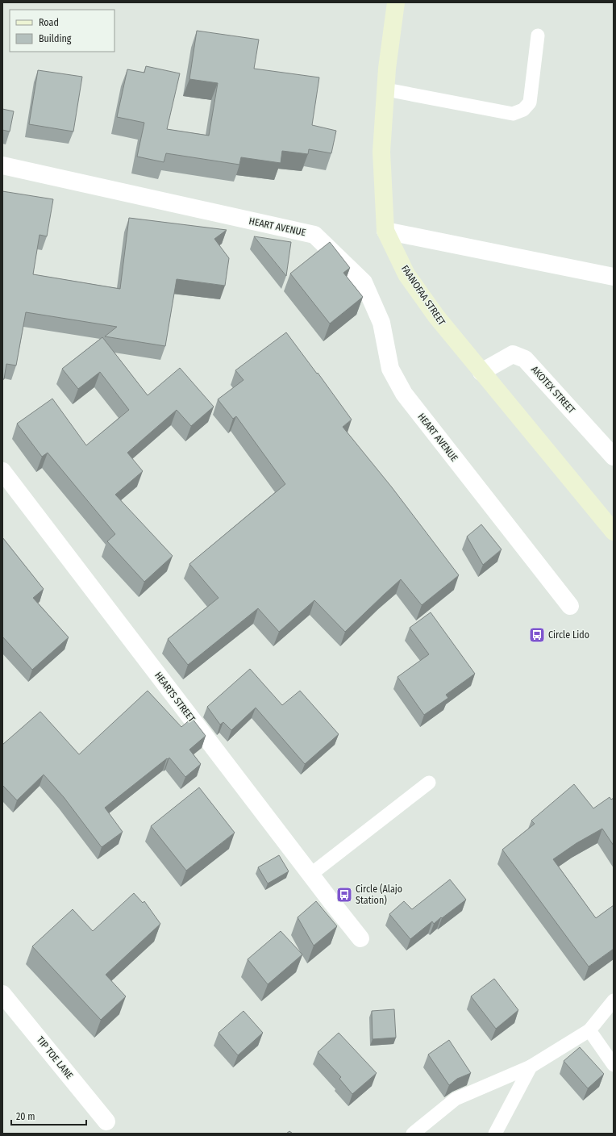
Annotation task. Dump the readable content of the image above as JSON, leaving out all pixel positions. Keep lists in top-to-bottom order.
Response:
{
  "streets": {
    "main road": ["FAANOFAA STREET"],
    "street": [
      "HEART AVENUE",
      "AKOTEX STREET",
      "HEARTS STREET",
      "TIP TOE LANE"
    ]
  },
  "crossings": [
    ["FAANOFAA STREET", "AKOTEX STREET"]
  ],
  "places": {
    "bus stop": ["Circle Lido", "Circle (Alajo Station)"]
  },
  "legend": ["Road", "Building"],
  "scale_bar": "20 m"
}
